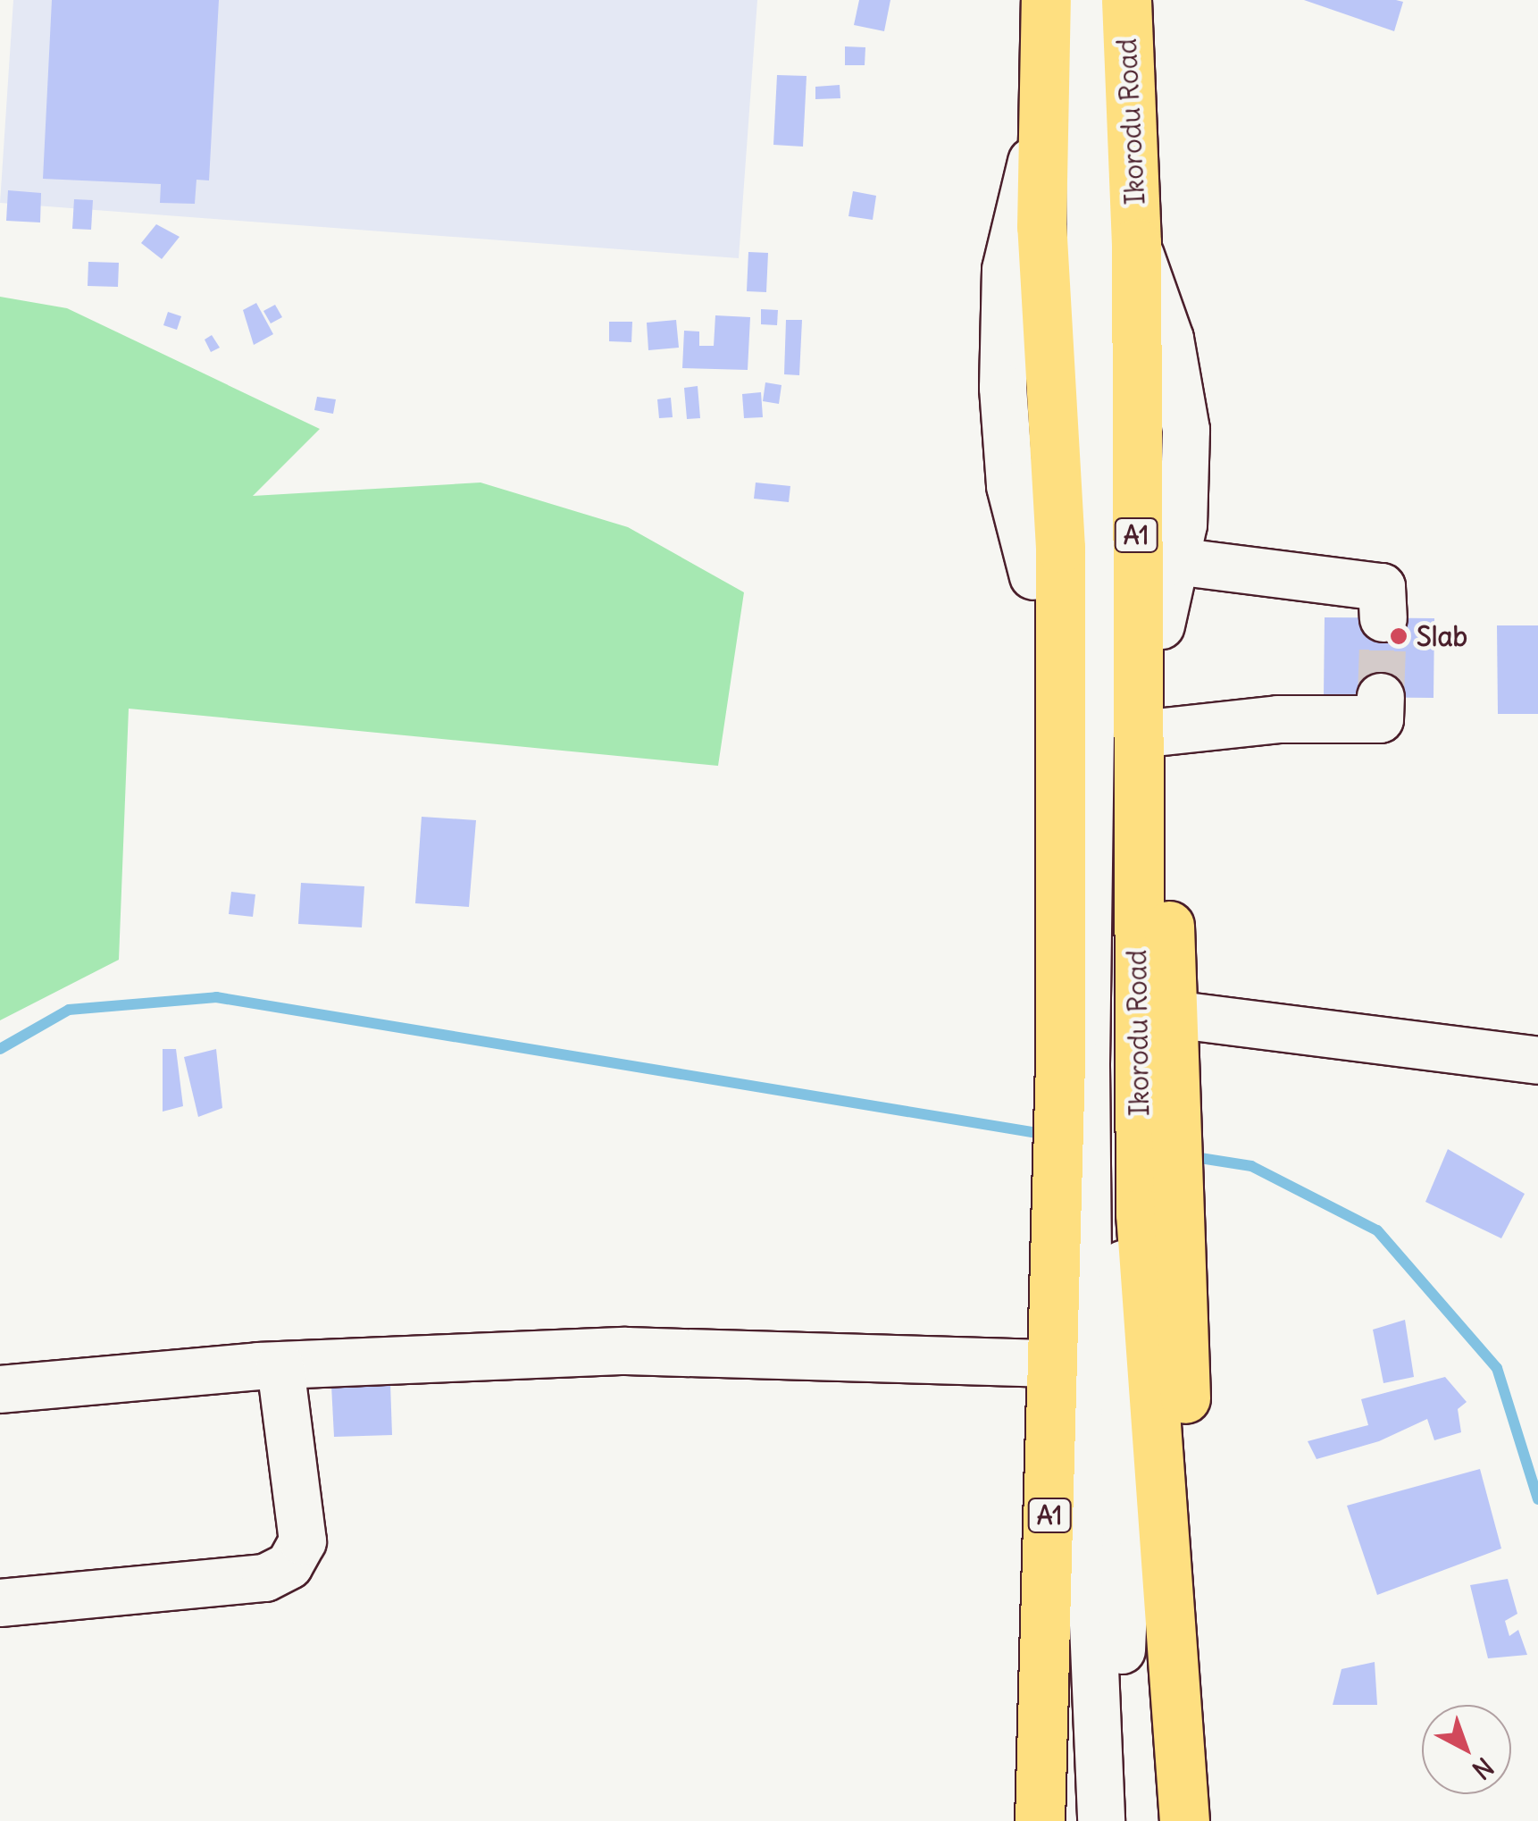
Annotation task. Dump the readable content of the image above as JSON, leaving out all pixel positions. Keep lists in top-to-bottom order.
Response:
{
  "streets": {
    "highway": ["Ikorodu Road", "A1"]
  },
  "places": ["Slab"],
  "north": "bottom right"
}
